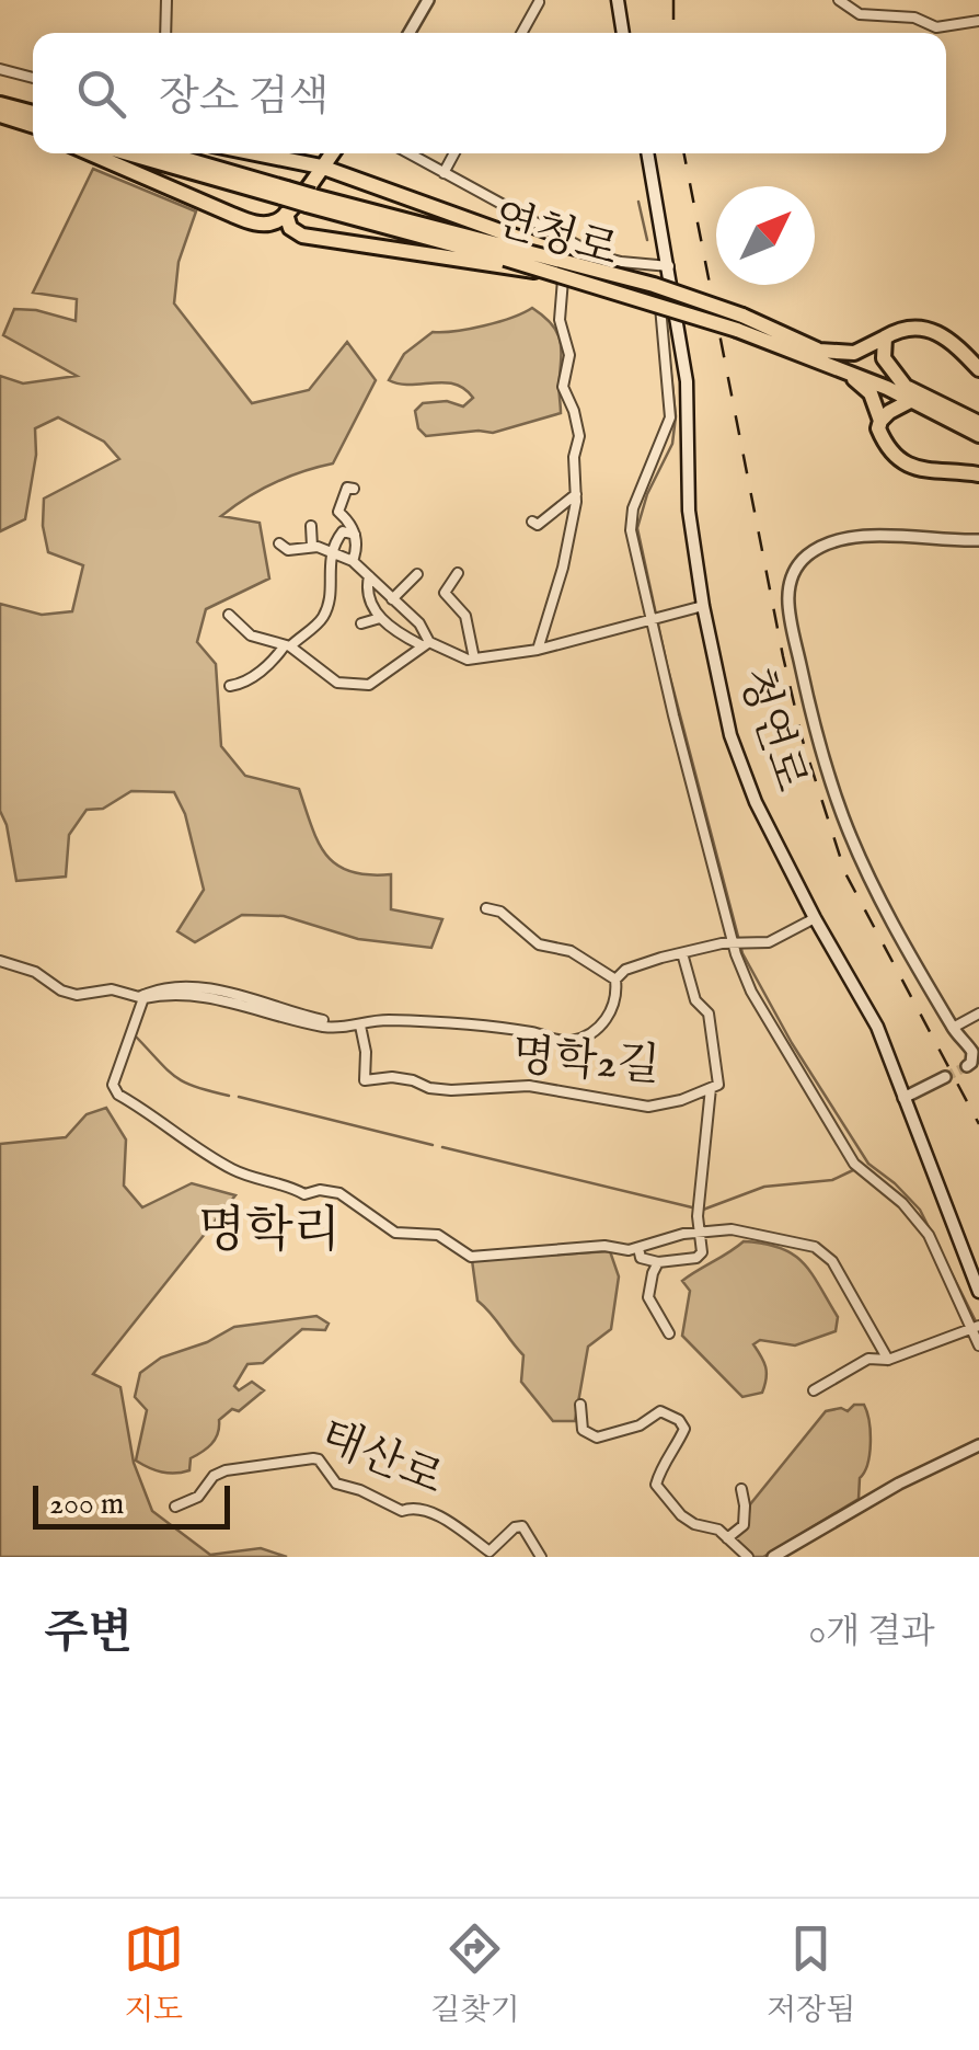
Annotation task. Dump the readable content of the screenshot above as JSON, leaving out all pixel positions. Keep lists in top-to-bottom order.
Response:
{
  "streets": {
    "highway": ["연청로"],
    "main road": ["청연로"],
    "street": ["명학2길", "태산로"]
  },
  "crossings": [
    ["청연로", "명학2길"]
  ],
  "districts": ["명학리"],
  "scale_bar": "200 m",
  "north": "top right",
  "page": {
    "search": "장소 검색",
    "scale": "200 m",
    "heading": ["주변", "0개 결과"],
    "nav": ["지도", "길찾기", "저장됨"]
  }
}
